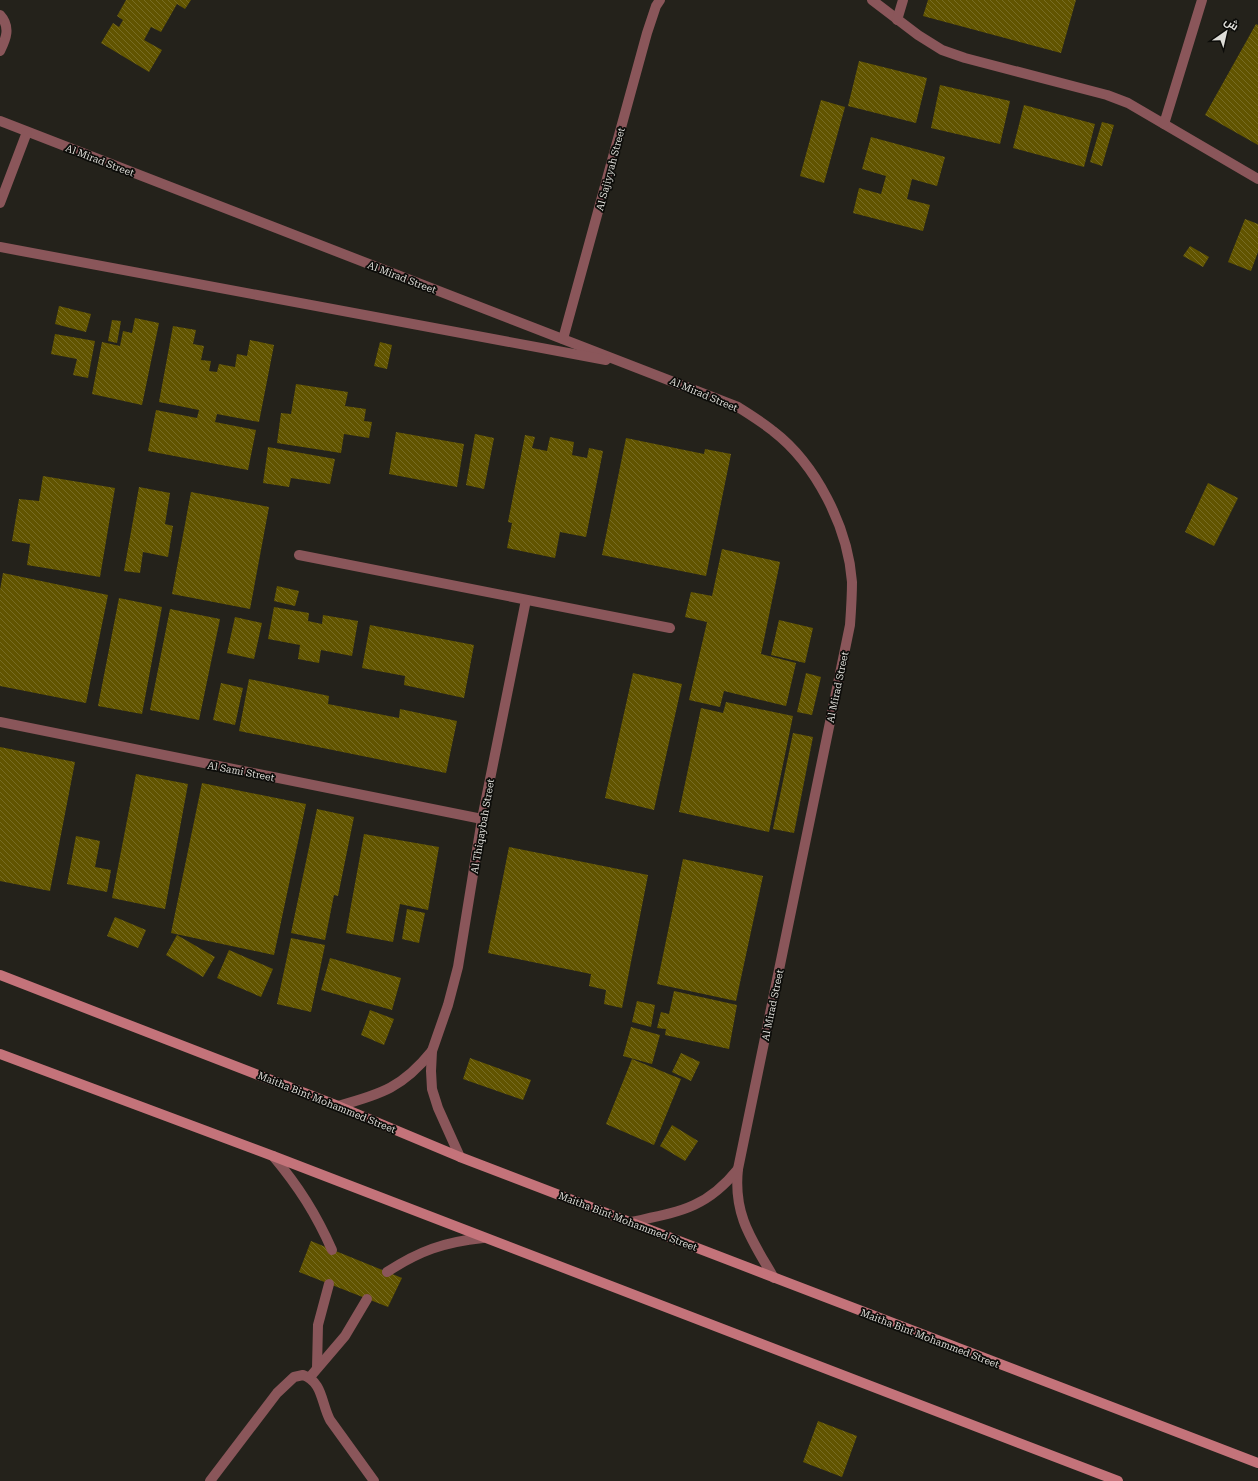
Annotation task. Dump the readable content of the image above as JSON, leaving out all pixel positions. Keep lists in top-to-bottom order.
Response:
{
  "streets": {
    "main road": ["Maitha Bint Mohammed Street"],
    "street": [
      "Al Mirad Street",
      "Al Sajiyyah Street",
      "Al Sami Street",
      "Al Thiqaybah Street"
    ]
  },
  "crossings": [
    ["Al Mirad Street", "Al Sajiyyah Street"],
    ["Al Mirad Street", "Maitha Bint Mohammed Street"],
    ["Al Sami Street", "Al Thiqaybah Street"],
    ["Al Thiqaybah Street", "Maitha Bint Mohammed Street"]
  ],
  "north": "top right"
}
